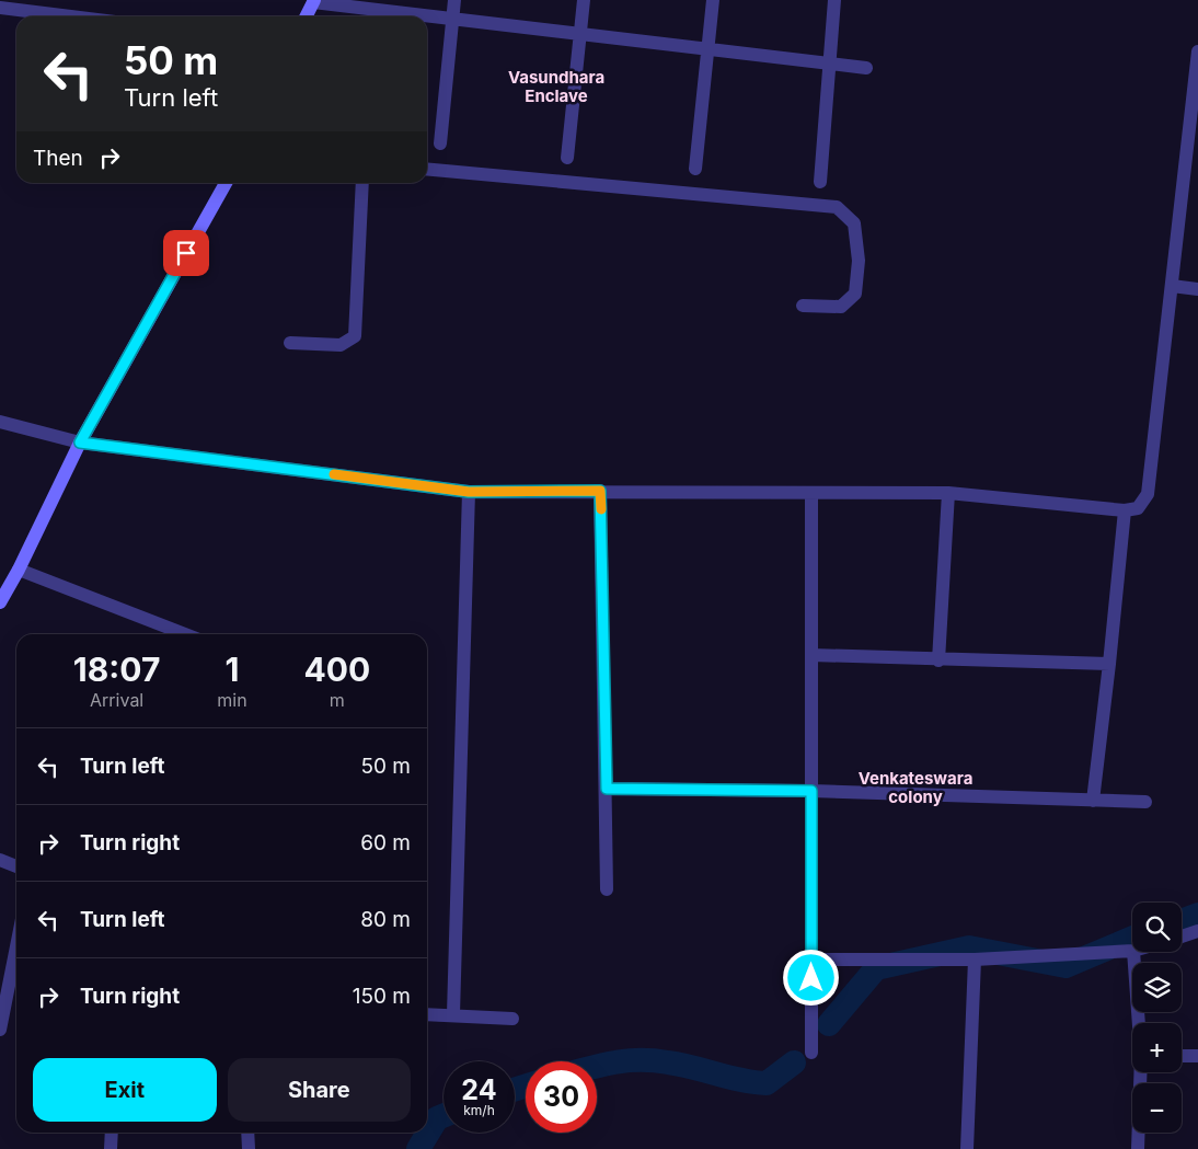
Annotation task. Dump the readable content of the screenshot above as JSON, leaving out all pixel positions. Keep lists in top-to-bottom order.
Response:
{
  "districts": ["Vasundhara Enclave", "Venkateswara colony"],
  "page": {
    "turn": ["50 m", "Turn left"],
    "then": "Then",
    "eta": [
      "18:07",
      "Arrival",
      "1",
      "min",
      "400",
      "m"
    ],
    "list": [
      {
        "name": "Turn left",
        "value": "50 m"
      },
      {
        "name": "Turn right",
        "value": "60 m"
      },
      {
        "name": "Turn left",
        "value": "80 m"
      },
      {
        "name": "Turn right",
        "value": "150 m"
      }
    ],
    "map_buttons": ["+", "−"],
    "buttons": ["Exit", "Share"],
    "speed": "24 km/h",
    "limit": "30"
  }
}
